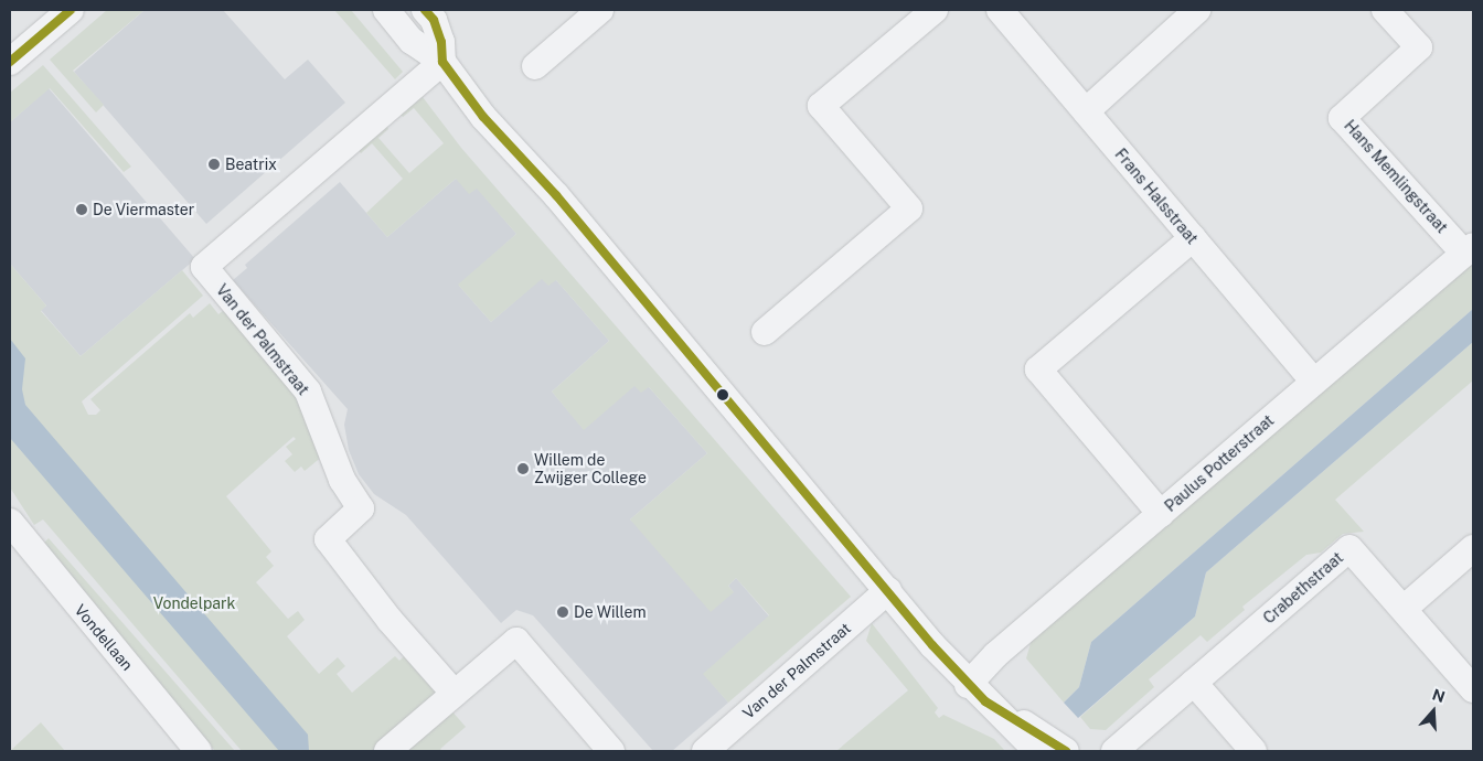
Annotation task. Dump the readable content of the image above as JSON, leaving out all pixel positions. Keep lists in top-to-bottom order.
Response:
{
  "streets": {
    "street": [
      "Hans Memlingstraat",
      "Frans Halsstraat",
      "Van der Palmstraat",
      "Paulus Potterstraat",
      "Crabethstraat",
      "Vondellaan"
    ]
  },
  "crossings": [
    ["Hans Memlingstraat", "Paulus Potterstraat"],
    ["Frans Halsstraat", "Paulus Potterstraat"]
  ],
  "parks": ["Vondelpark"],
  "places": [
    "Beatrix",
    "De Viermaster",
    "Willem de Zwijger College",
    "De Willem"
  ],
  "north": "top"
}
